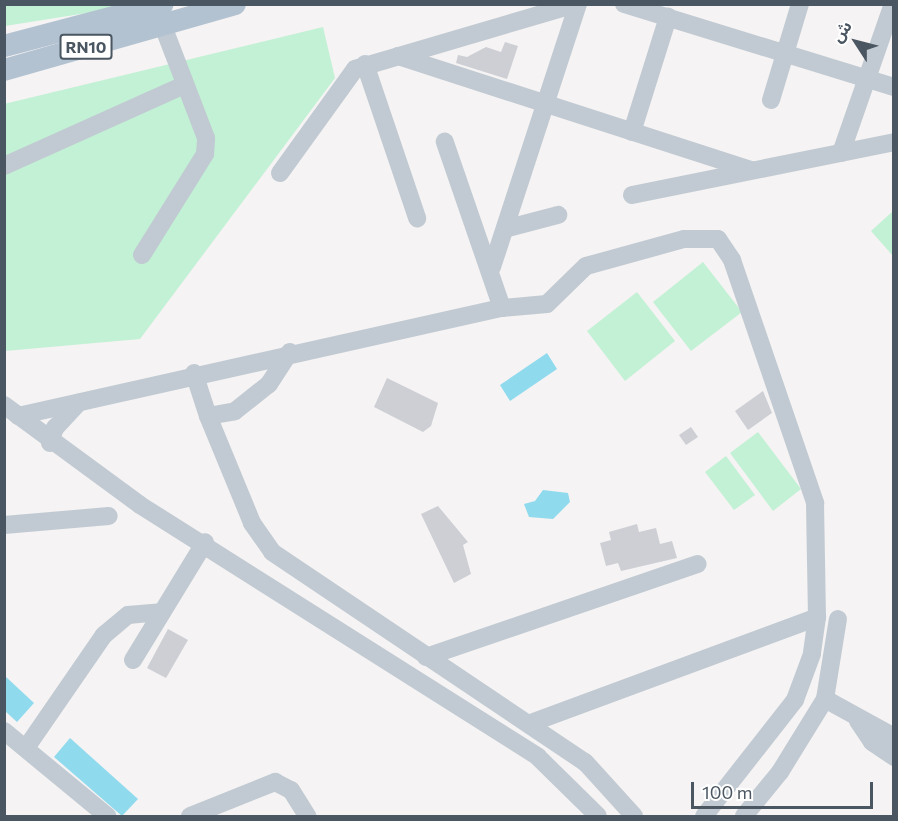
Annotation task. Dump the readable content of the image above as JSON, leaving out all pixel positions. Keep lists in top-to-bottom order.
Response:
{
  "streets": {
    "main road": ["RN10"]
  },
  "scale_bar": "100 m",
  "north": "top left"
}
